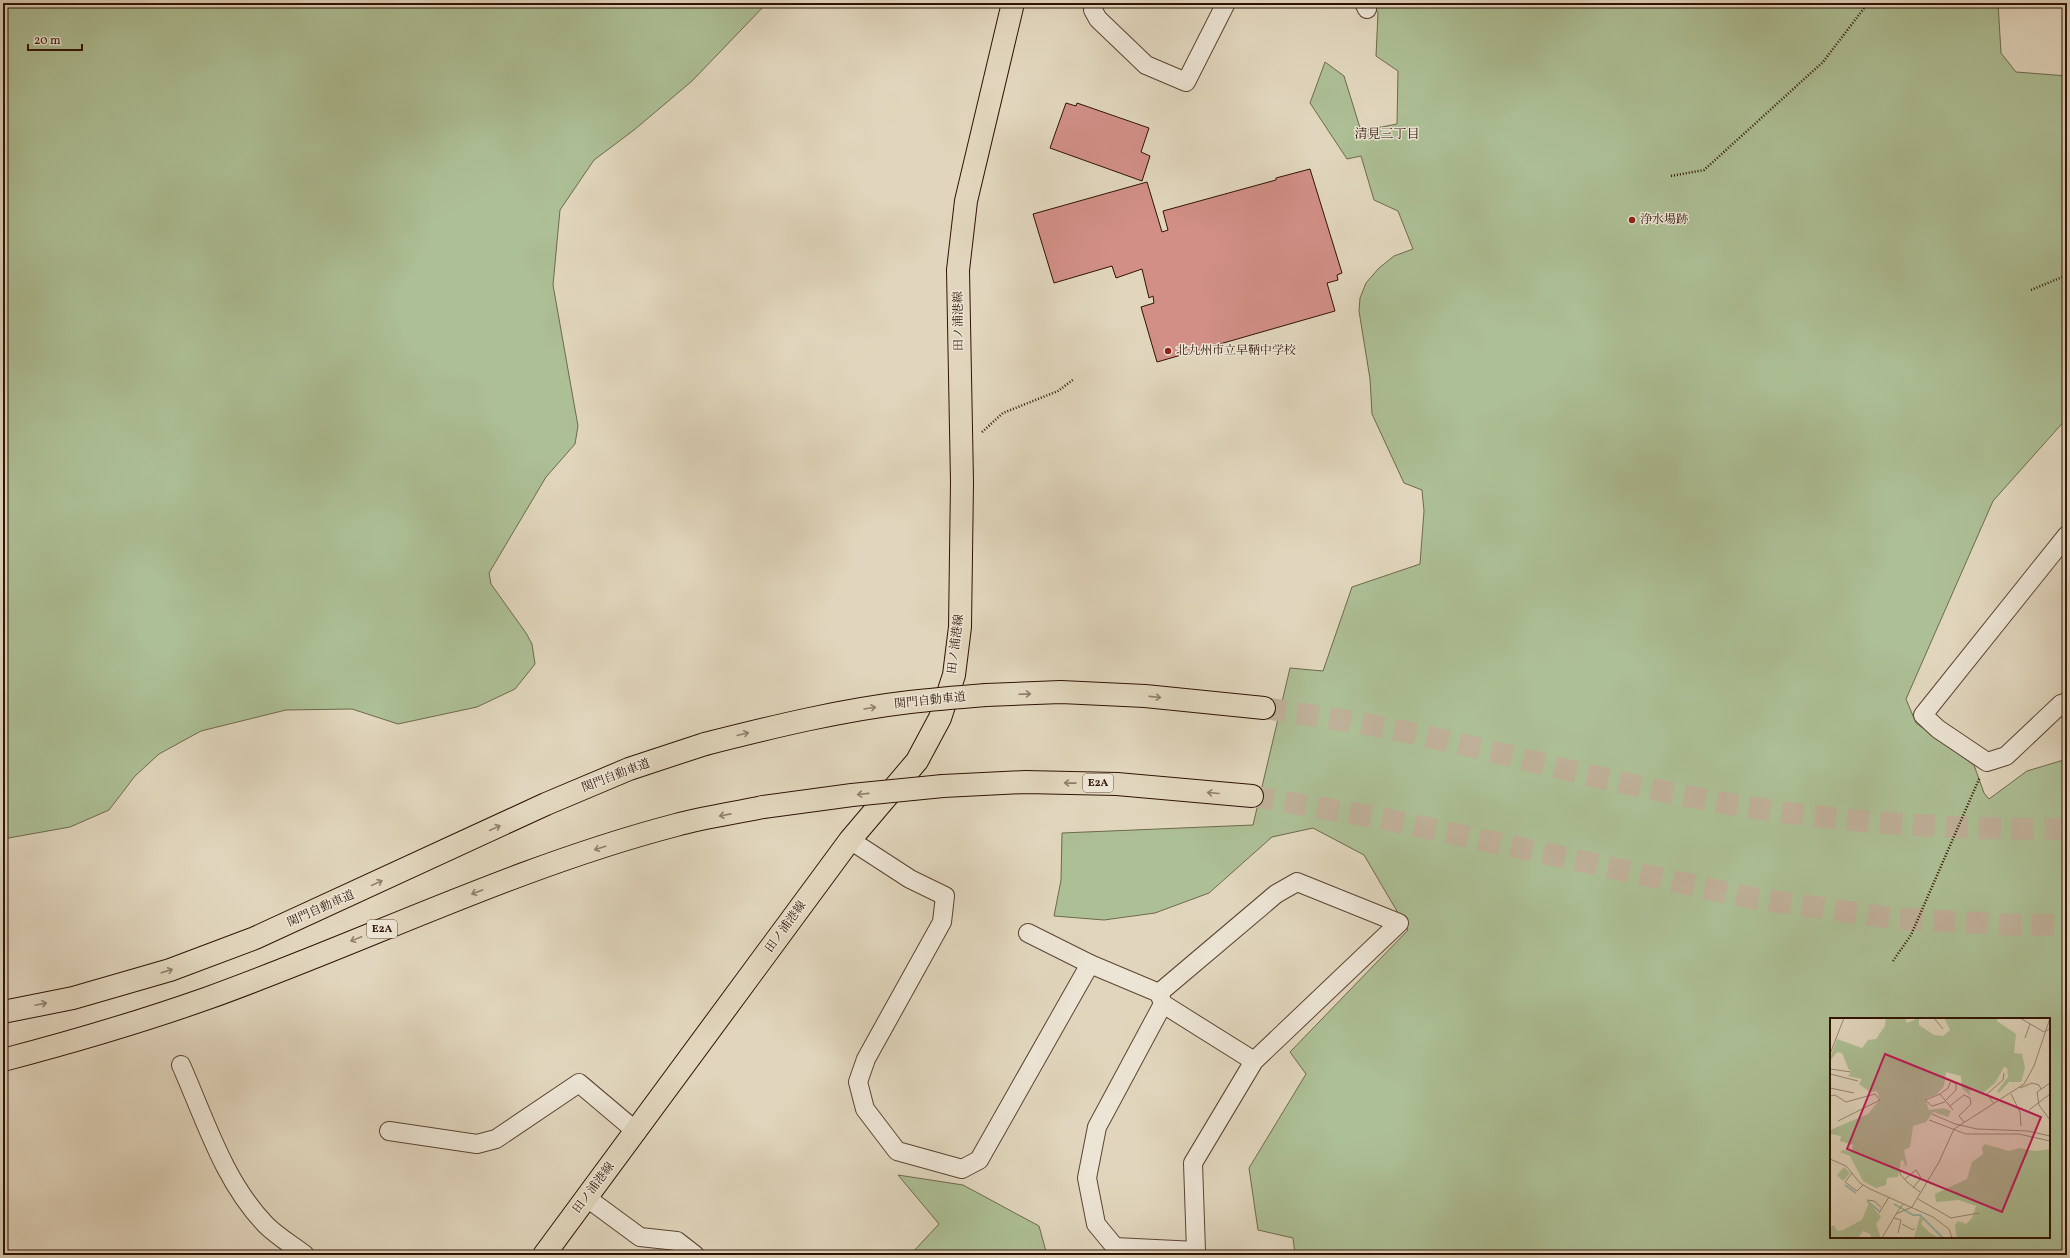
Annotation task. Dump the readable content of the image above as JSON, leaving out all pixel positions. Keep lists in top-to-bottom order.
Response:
{
  "streets": {
    "main road": ["田ノ浦港線", "関門自動車道", "E2A"]
  },
  "districts": ["清見三丁目"],
  "places": ["浄水場跡", "北九州市立早鞆中学校"],
  "scale_bar": "20 m"
}
